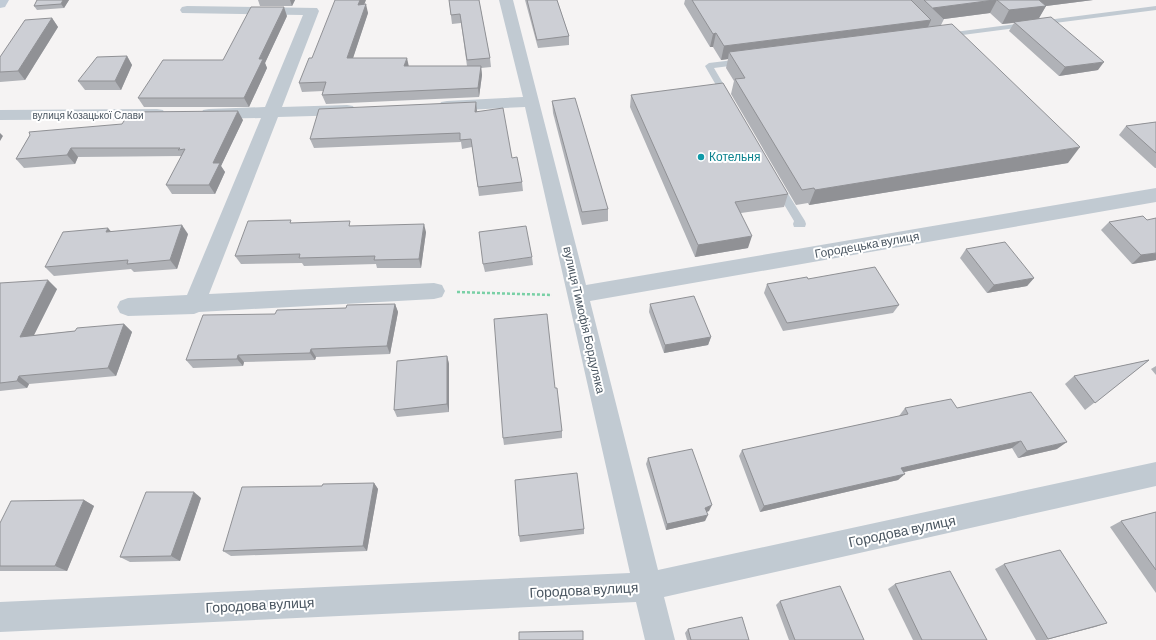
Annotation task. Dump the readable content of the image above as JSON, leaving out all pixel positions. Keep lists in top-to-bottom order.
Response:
{
  "streets": {
    "street": [
      "вулиця Козацької Слави",
      "Городецька вулиця",
      "вулиця Тимофія Бордуляка",
      "Городова вулиця"
    ]
  },
  "crossings": [
    ["Городецька вулиця", "вулиця Тимофія Бордуляка"],
    ["вулиця Тимофія Бордуляка", "Городова вулиця"]
  ],
  "places": ["Котельня"]
}
